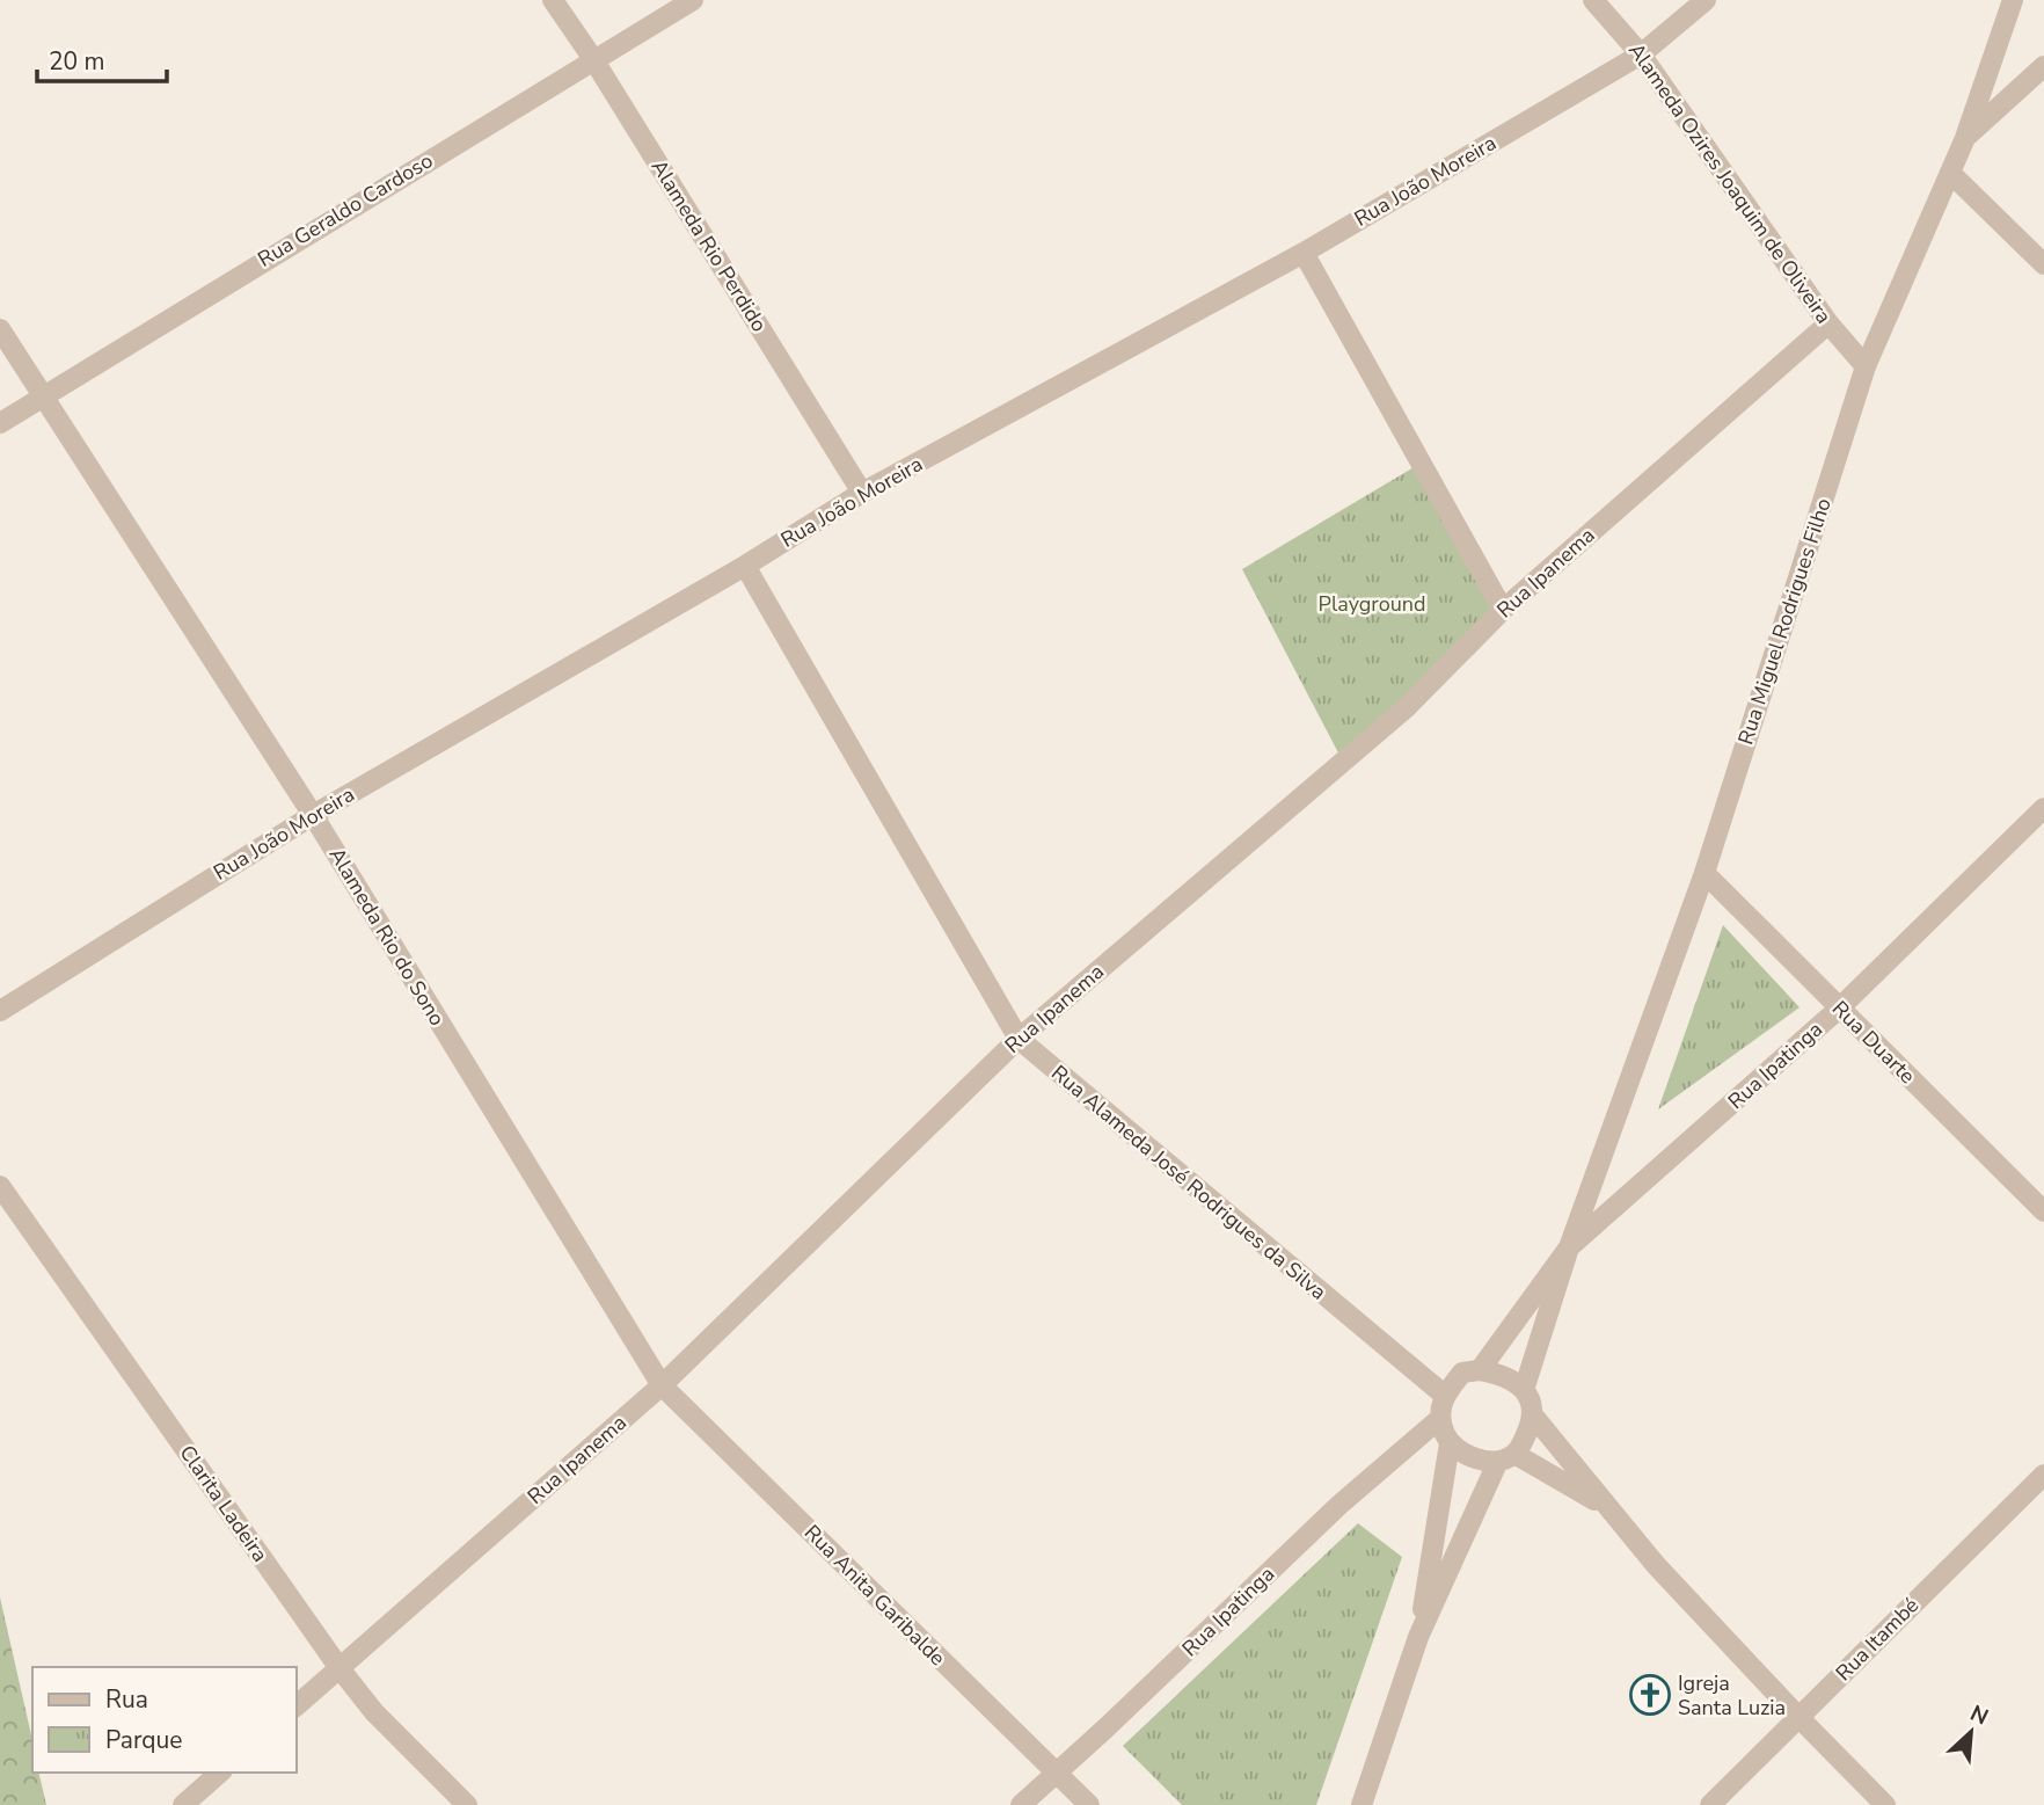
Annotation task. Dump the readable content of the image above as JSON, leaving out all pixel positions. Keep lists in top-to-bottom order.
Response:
{
  "streets": {
    "street": [
      "Rua João Moreira",
      "Alameda Ozires Joaquim de Oliveira",
      "Rua Geraldo Cardoso",
      "Alameda Rio Perdido",
      "Rua Ipanema",
      "Rua Miguel Rodrigues Filho",
      "Alameda Rio do Sono",
      "Rua Duarte",
      "Rua Ipatinga",
      "Rua Alameda José Rodrigues da Silva",
      "Clarita Ladeira",
      "Rua Anita Garibalde",
      "Rua Itambé"
    ]
  },
  "crossings": [
    ["Rua João Moreira", "Alameda Ozires Joaquim de Oliveira"],
    ["Rua João Moreira", "Alameda Rio Perdido"],
    ["Rua João Moreira", "Alameda Rio do Sono"],
    ["Rua João Moreira", "Rua Alameda José Rodrigues da Silva"],
    ["Alameda Ozires Joaquim de Oliveira", "Rua Ipanema"],
    ["Alameda Ozires Joaquim de Oliveira", "Rua Miguel Rodrigues Filho"],
    ["Rua Geraldo Cardoso", "Alameda Rio Perdido"],
    ["Rua Geraldo Cardoso", "Alameda Rio do Sono"],
    ["Rua Ipanema", "Alameda Rio do Sono"],
    ["Rua Ipanema", "Rua Alameda José Rodrigues da Silva"],
    ["Rua Ipanema", "Clarita Ladeira"],
    ["Rua Ipanema", "Rua Anita Garibalde"],
    ["Rua Miguel Rodrigues Filho", "Rua Duarte"],
    ["Rua Miguel Rodrigues Filho", "Rua Ipatinga"],
    ["Rua Miguel Rodrigues Filho", "Rua Alameda José Rodrigues da Silva"],
    ["Alameda Rio do Sono", "Rua Anita Garibalde"],
    ["Rua Duarte", "Rua Ipatinga"],
    ["Rua Ipatinga", "Rua Alameda José Rodrigues da Silva"],
    ["Rua Ipatinga", "Rua Anita Garibalde"]
  ],
  "parks": ["Playground"],
  "places": {
    "church": ["Igreja Santa Luzia"]
  },
  "legend": ["Rua", "Parque"],
  "scale_bar": "20 m",
  "north": "top right"
}
